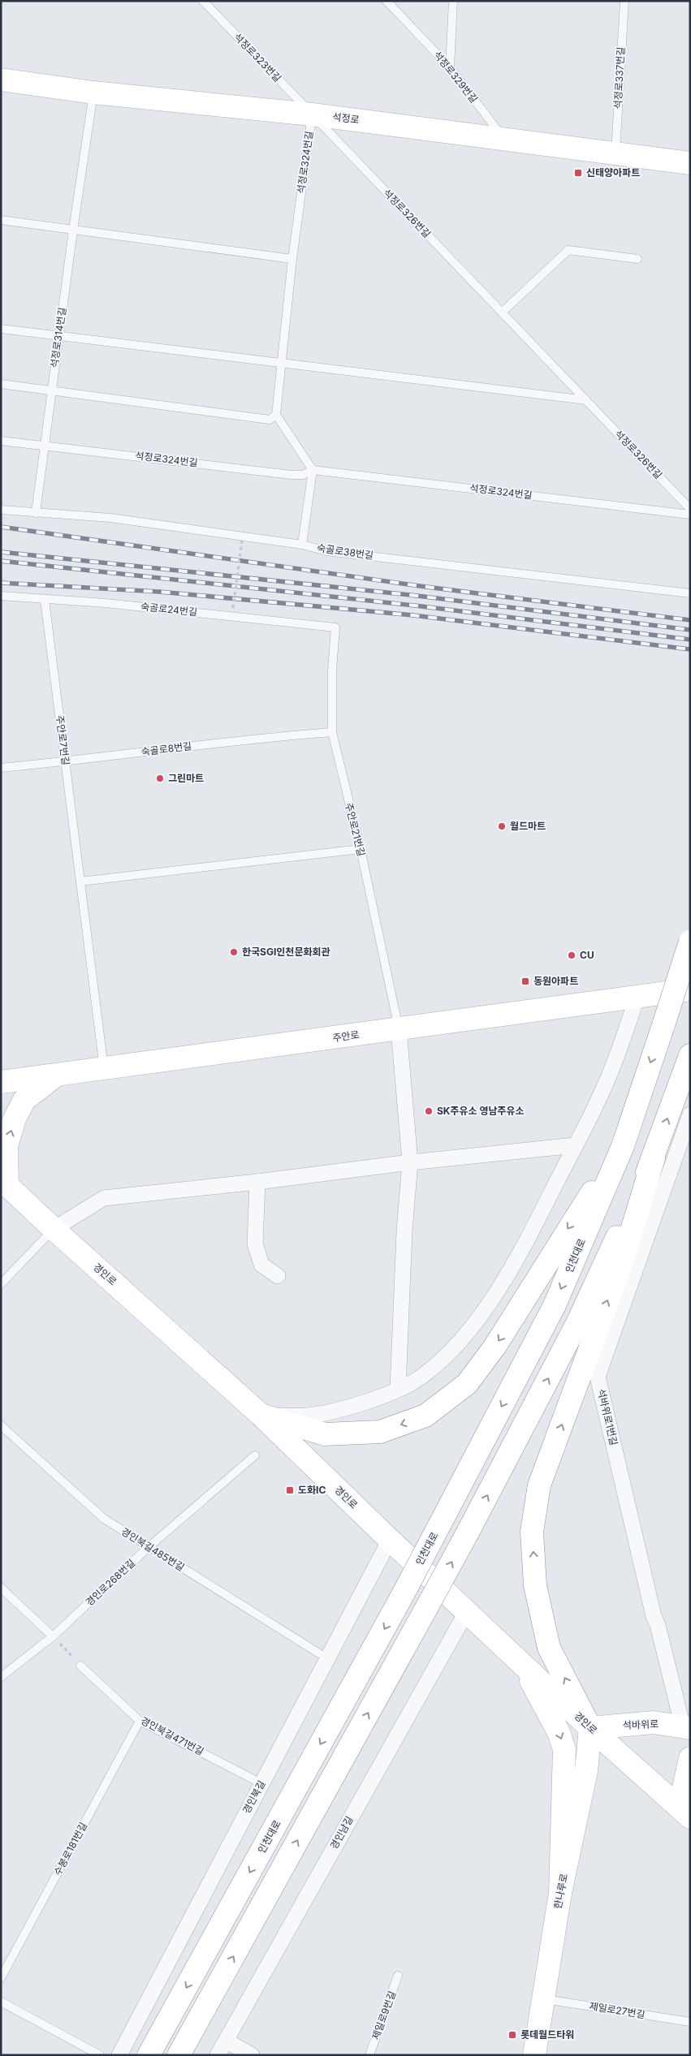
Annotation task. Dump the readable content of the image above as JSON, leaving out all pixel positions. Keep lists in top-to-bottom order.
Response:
{
  "streets": {
    "main road": [
      "석정로",
      "주안로",
      "인천대로",
      "경인로",
      "석바위로",
      "한나루로"
    ],
    "street": ["석바위로1번길", "경인북길", "경인남길"],
    "lane": [
      "석정로323번길",
      "석정로329번길",
      "석정로337번길",
      "석정로324번길",
      "석정로326번길",
      "석정로314번길",
      "숙골로38번길",
      "숙골로24번길",
      "주안로7번길",
      "숙골로8번길",
      "주안로21번길",
      "경인북길485번길",
      "경인로268번길",
      "경인북길471번길",
      "수봉로181번길",
      "제일로27번길",
      "제일로9번길"
    ]
  },
  "crossings": [
    ["석정로323번길", "석정로"],
    ["석정로323번길", "석정로324번길"],
    ["석정로323번길", "석정로326번길"],
    ["석정로329번길", "석정로"],
    ["석정로337번길", "석정로"],
    ["석정로", "석정로324번길"],
    ["석정로", "석정로326번길"],
    ["석정로", "석정로314번길"],
    ["석정로324번길", "석정로326번길"],
    ["석정로324번길", "석정로314번길"],
    ["석정로314번길", "숙골로38번길"],
    ["숙골로24번길", "주안로7번길"],
    ["숙골로24번길", "주안로21번길"],
    ["주안로7번길", "숙골로8번길"],
    ["주안로7번길", "주안로"],
    ["숙골로8번길", "주안로21번길"],
    ["주안로21번길", "주안로"],
    ["경인로", "석바위로"],
    ["경인로", "경인북길"],
    ["경인로", "경인남길"],
    ["경인로", "한나루로"],
    ["석바위로1번길", "석바위로"],
    ["경인북길485번길", "경인로268번길"],
    ["석바위로", "한나루로"],
    ["경인북길471번길", "수봉로181번길"],
    ["한나루로", "제일로27번길"]
  ],
  "places": {
    "transit": [
      "신태양아파트",
      "동원아파트",
      "도화IC",
      "롯데월드타워"
    ],
    "other": [
      "그린마트",
      "월드마트",
      "한국SGI인천문화회관",
      "CU",
      "SK주유소 영남주유소"
    ]
  }
}
